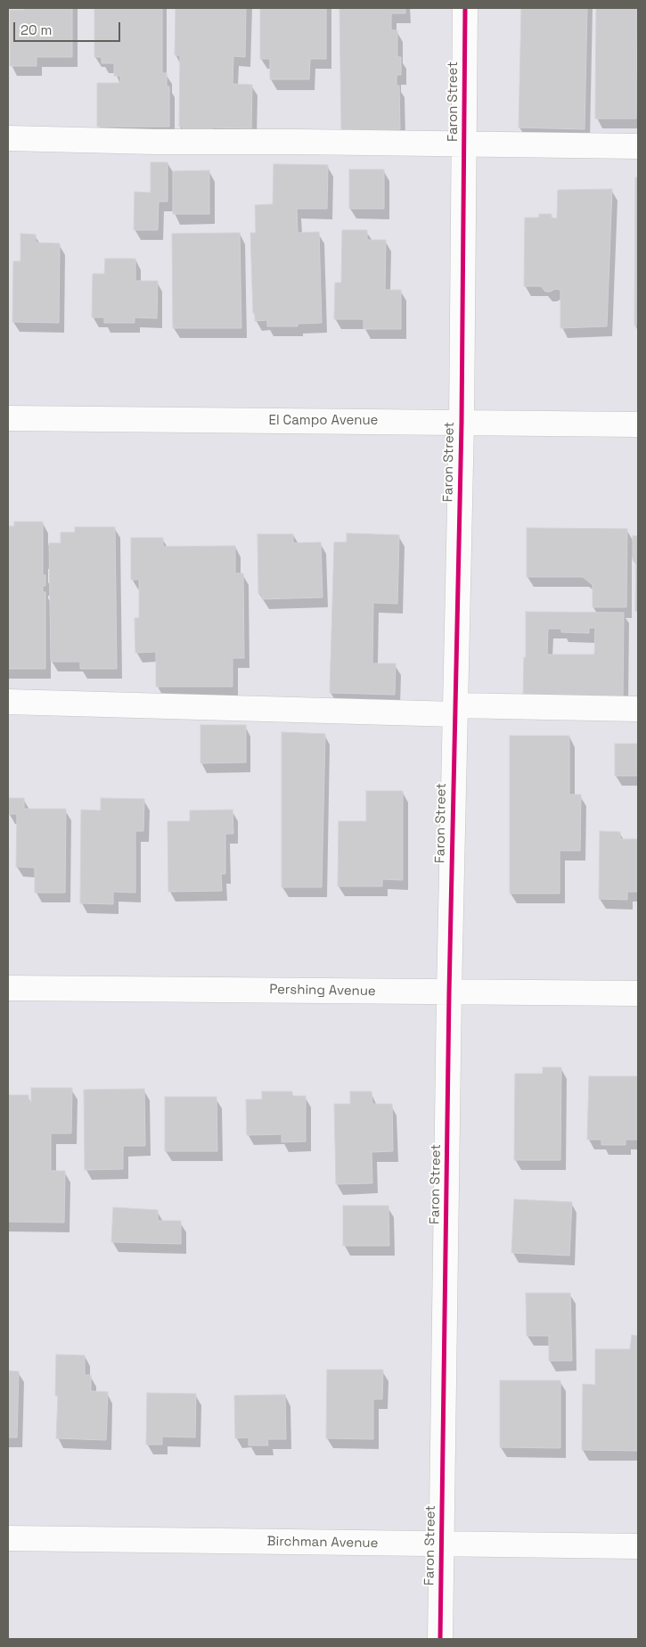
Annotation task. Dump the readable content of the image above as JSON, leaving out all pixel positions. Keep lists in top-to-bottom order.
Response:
{
  "streets": {
    "street": [
      "Faron Street",
      "El Campo Avenue",
      "Pershing Avenue",
      "Birchman Avenue"
    ]
  },
  "crossings": [
    ["Faron Street", "El Campo Avenue"],
    ["Faron Street", "Pershing Avenue"],
    ["Faron Street", "Birchman Avenue"]
  ],
  "scale_bar": "20 m"
}
